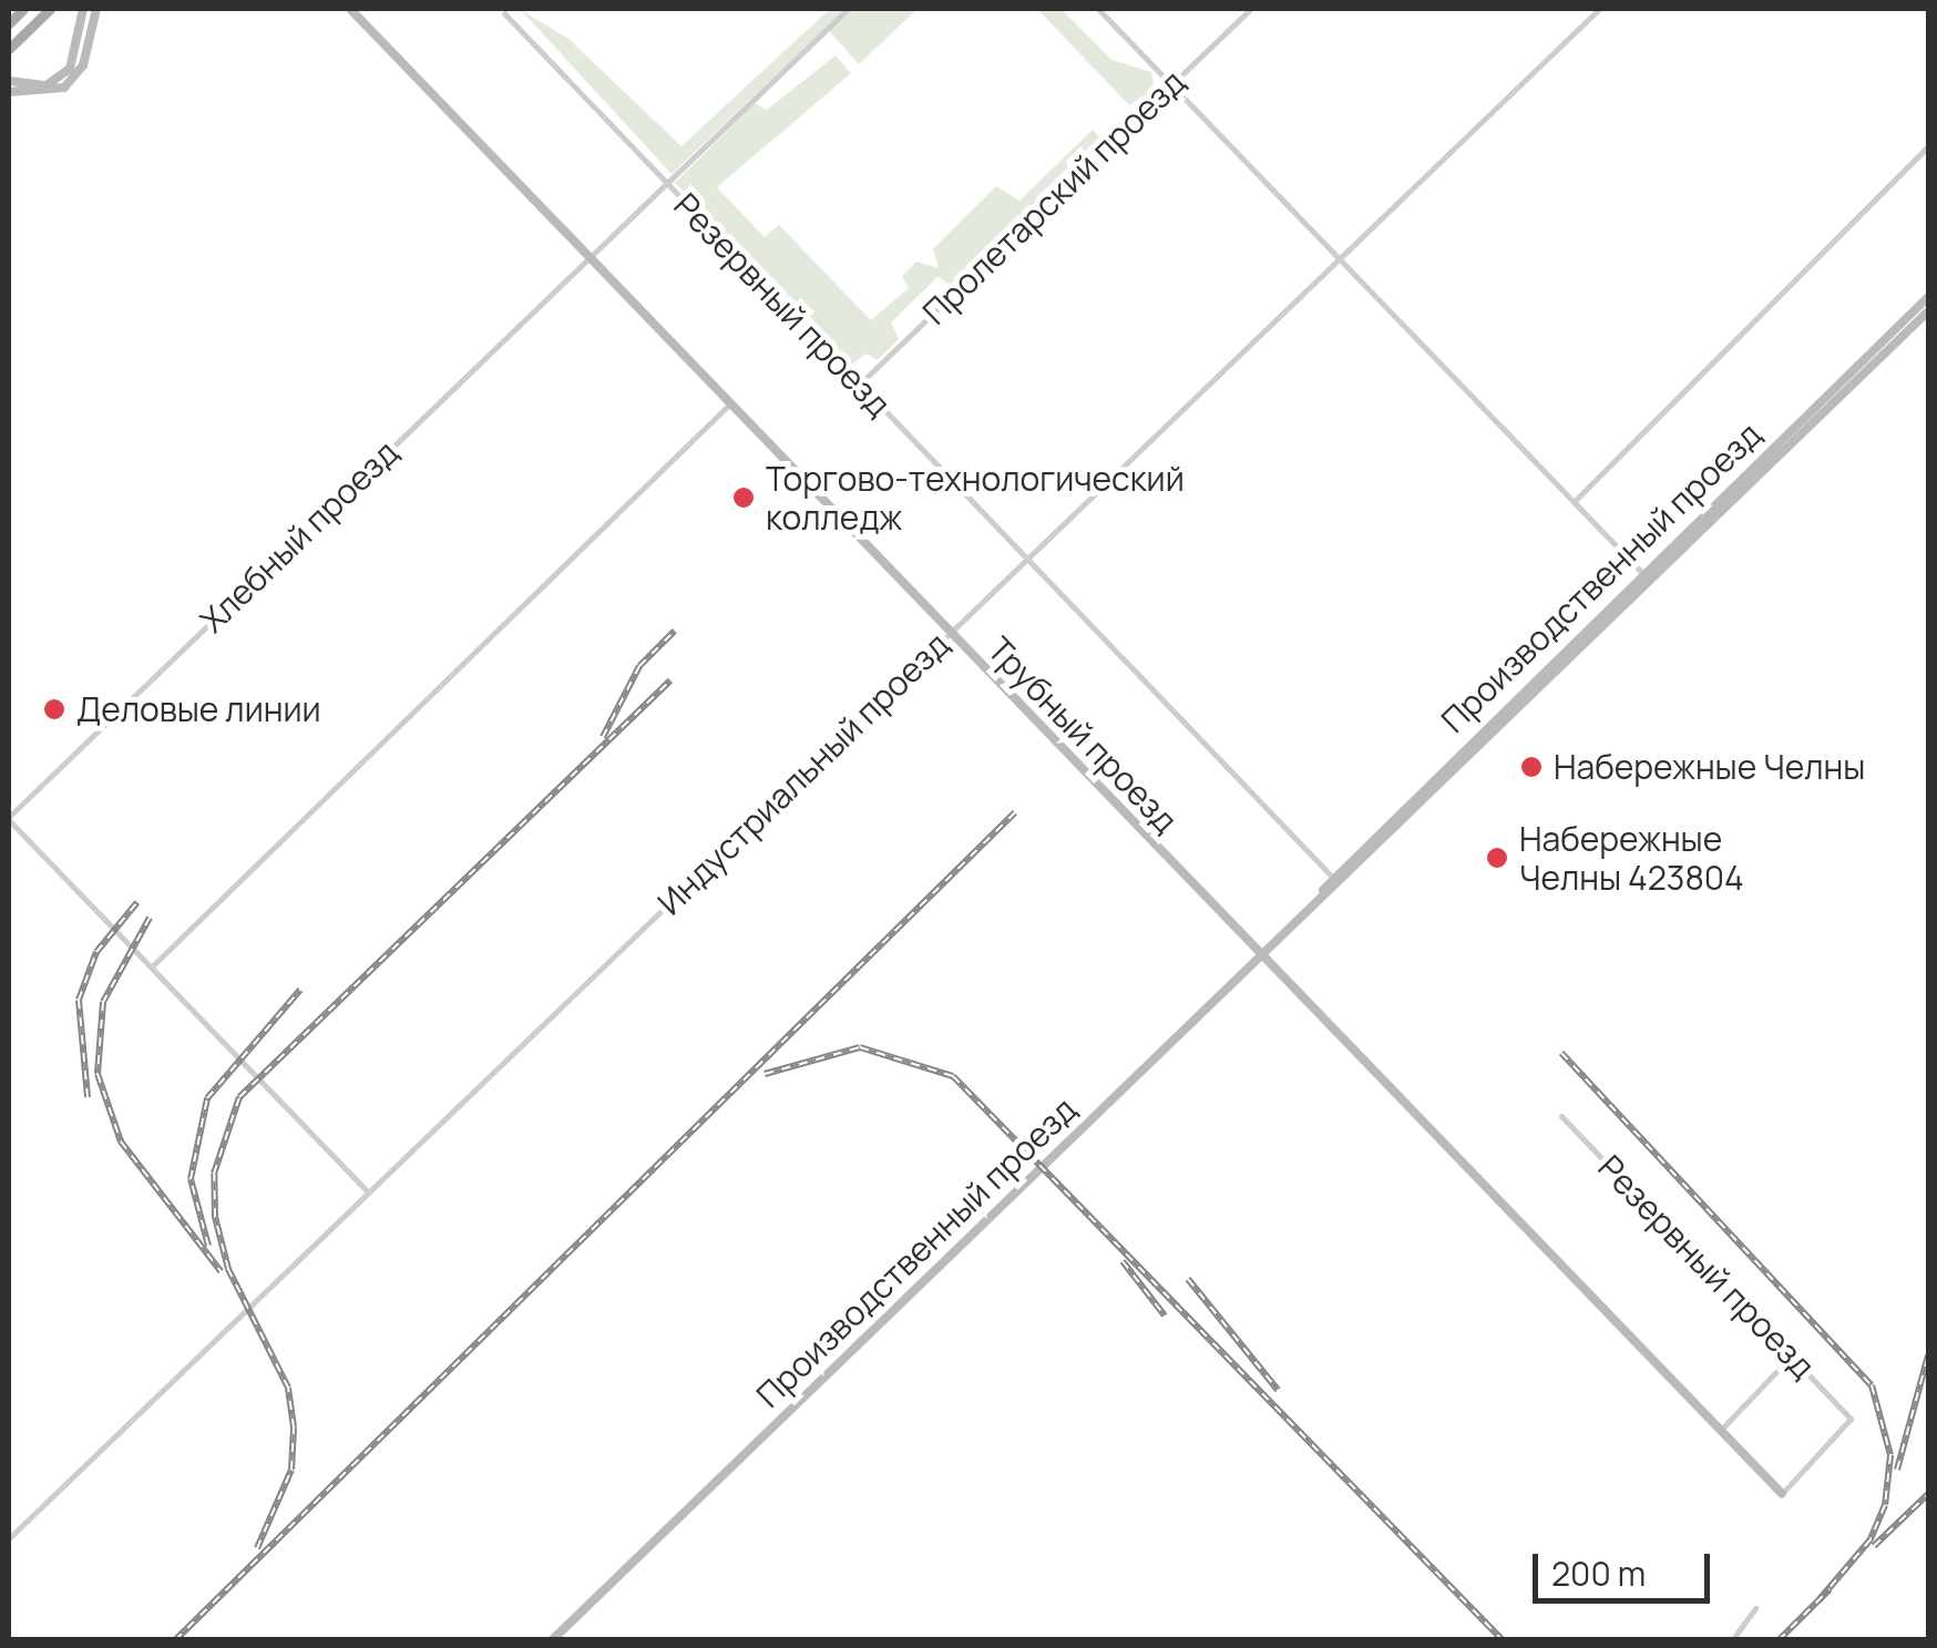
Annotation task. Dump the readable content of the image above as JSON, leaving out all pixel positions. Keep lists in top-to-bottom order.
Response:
{
  "streets": {
    "street": [
      "Пролетарский проезд",
      "Резервный проезд",
      "Хлебный проезд",
      "Производственный проезд",
      "Трубный проезд",
      "Индустриальный проезд"
    ]
  },
  "crossings": [
    ["Пролетарский проезд", "Резервный проезд"],
    ["Резервный проезд", "Хлебный проезд"],
    ["Резервный проезд", "Производственный проезд"],
    ["Резервный проезд", "Трубный проезд"],
    ["Резервный проезд", "Индустриальный проезд"],
    ["Хлебный проезд", "Трубный проезд"],
    ["Производственный проезд", "Трубный проезд"],
    ["Трубный проезд", "Индустриальный проезд"]
  ],
  "places": [
    "Торгово-технологический колледж",
    "Деловые линии",
    "Набережные Челны",
    "Набережные Челны 423804"
  ],
  "scale_bar": "200 m"
}
